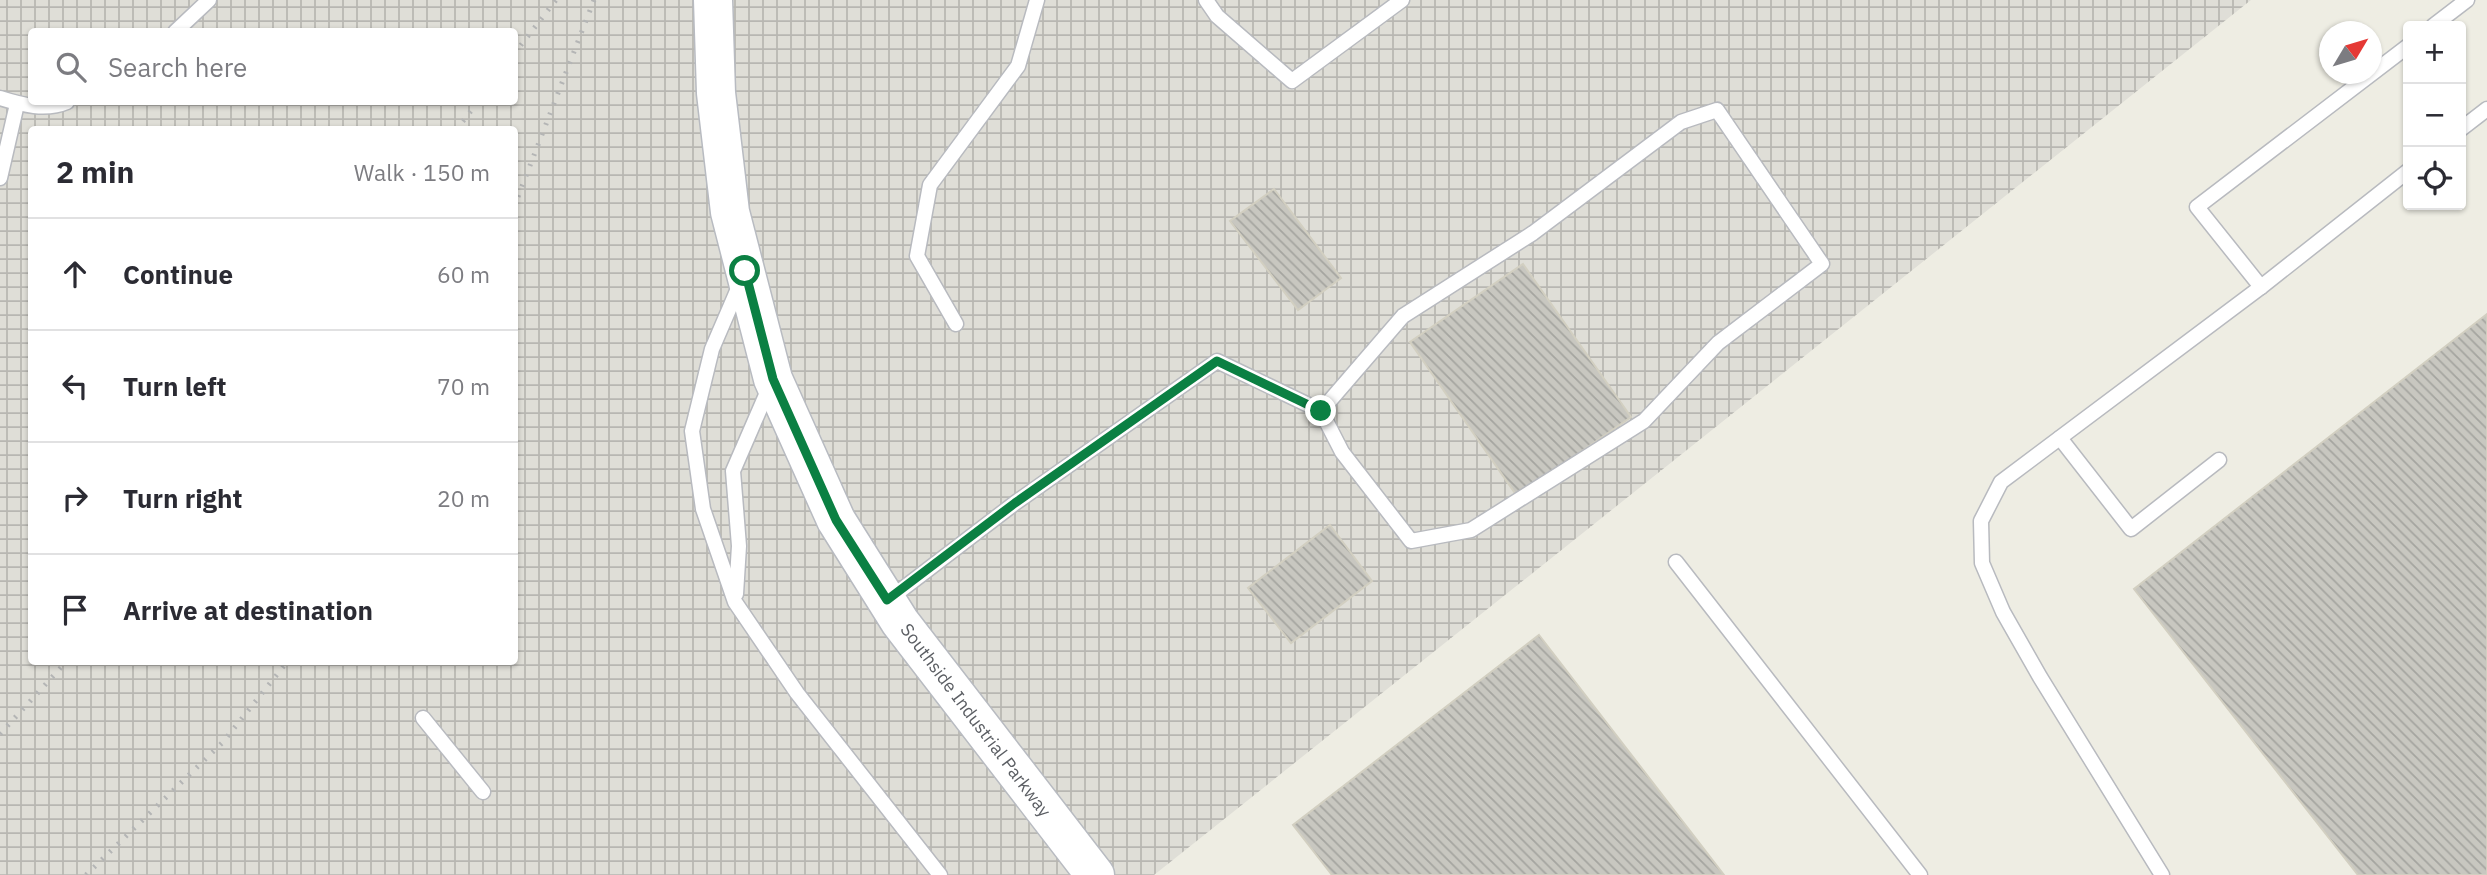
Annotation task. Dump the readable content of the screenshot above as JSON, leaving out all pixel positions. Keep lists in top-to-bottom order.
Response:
{
  "streets": {
    "street": ["Southside Industrial Parkway"]
  },
  "north": "top right",
  "page": {
    "map_buttons": ["+", "−"],
    "search": "Search here",
    "heading": ["2 min", "Walk · 150 m"],
    "list": [
      ["Continue", "60 m"],
      ["Turn left", "70 m"],
      ["Turn right", "20 m"],
      "Arrive at destination"
    ]
  }
}
